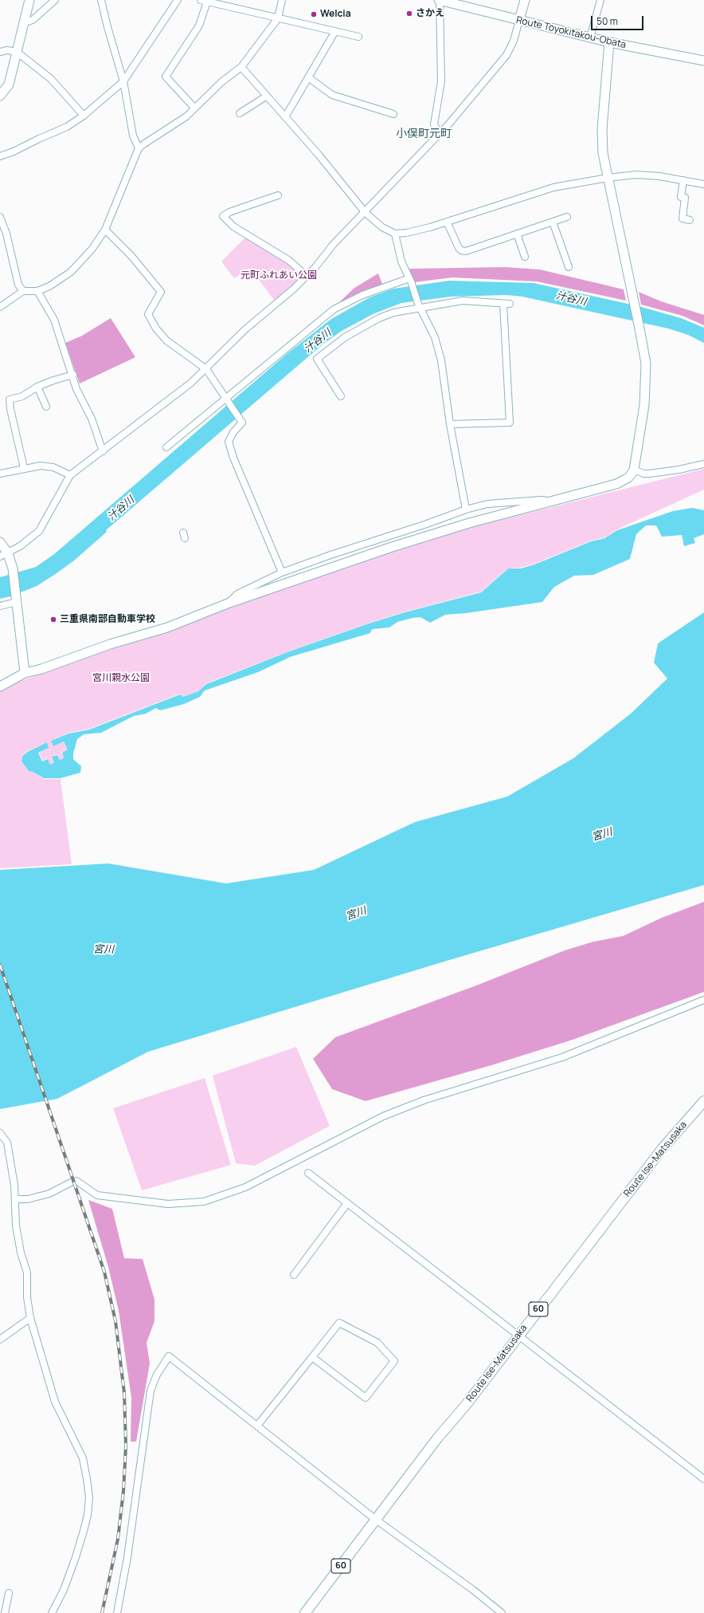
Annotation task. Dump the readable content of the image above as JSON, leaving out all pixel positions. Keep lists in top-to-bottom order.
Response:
{
  "streets": {
    "main road": ["Route Ise-Matsusaka", "60"],
    "street": ["Route Toyokitakou-Obata"]
  },
  "districts": ["小俣町元町"],
  "water": ["汁谷川", "宮川"],
  "parks": ["元町ふれあい公園", "宮川親水公園"],
  "places": ["さかえ", "Welcia", "三重県南部自動車学校"],
  "scale_bar": "50 m"
}
